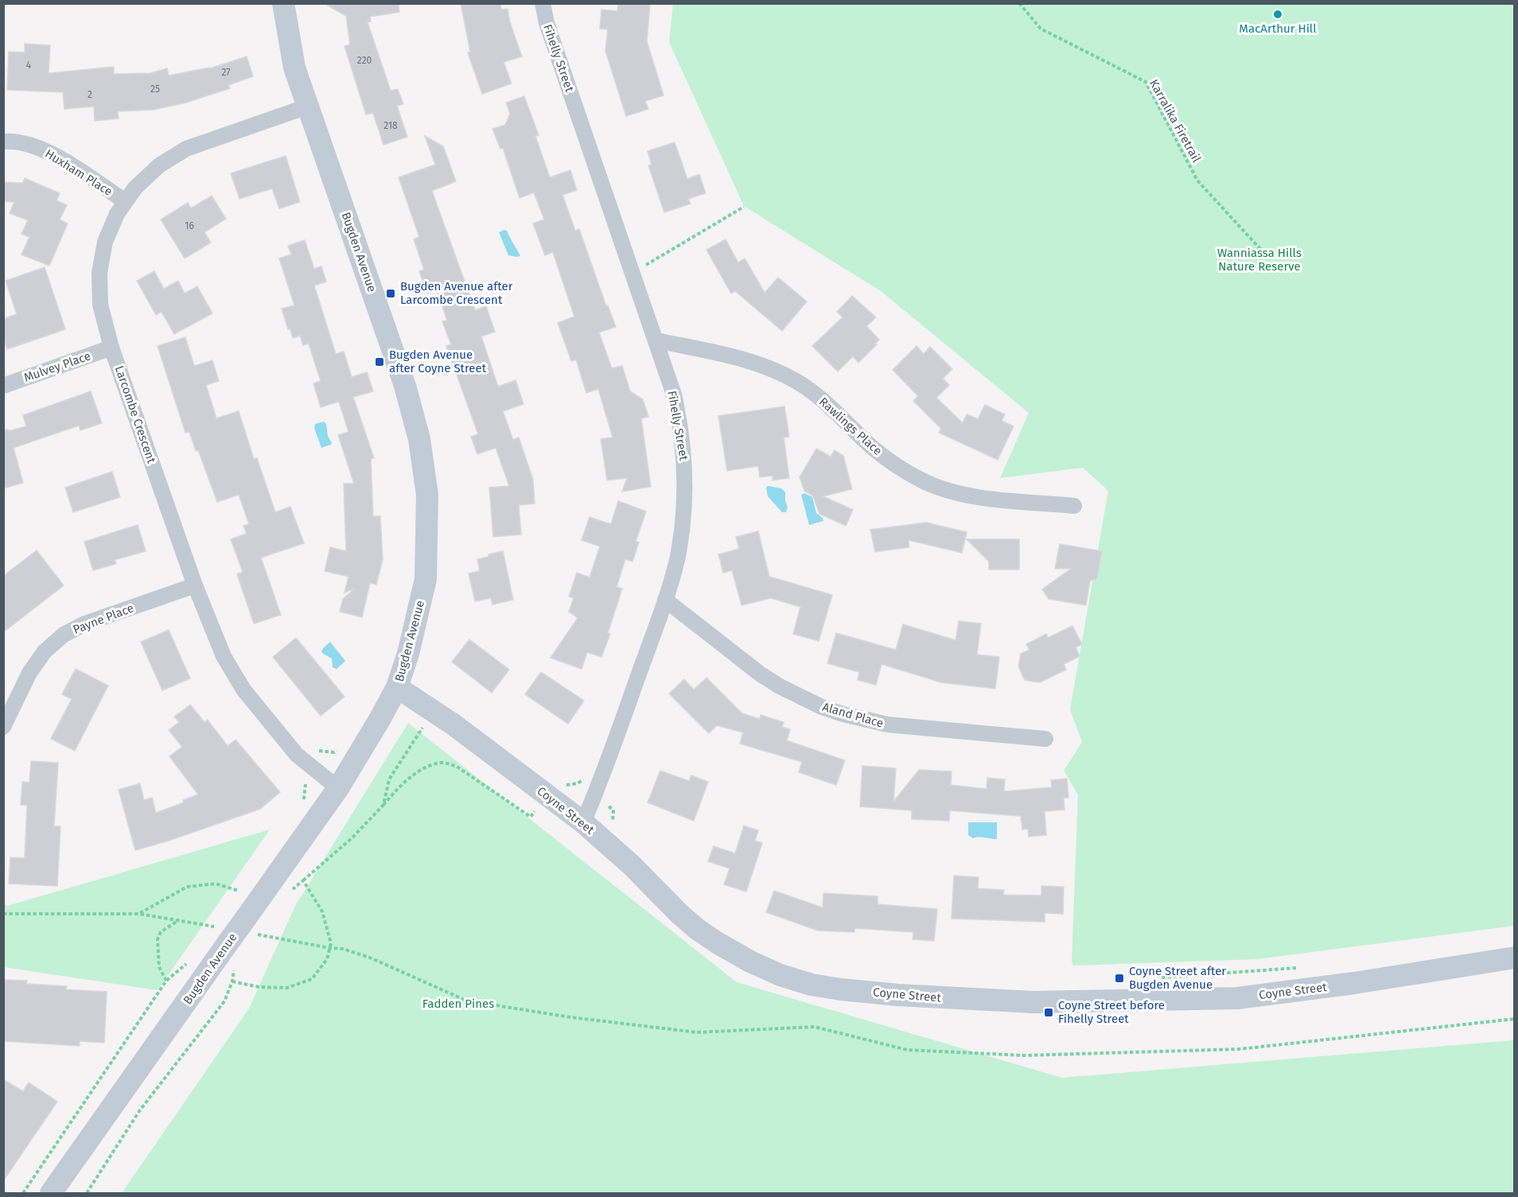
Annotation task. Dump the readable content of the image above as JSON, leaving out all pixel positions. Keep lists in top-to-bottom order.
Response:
{
  "streets": {
    "street": [
      "Fihelly Street",
      "Huxham Place",
      "Bugden Avenue",
      "Mulvey Place",
      "Larcombe Crescent",
      "Rawlings Place",
      "Payne Place",
      "Aland Place",
      "Coyne Street"
    ],
    "path": ["Karralika Firetrail"]
  },
  "crossings": [
    ["Fihelly Street", "Rawlings Place"],
    ["Fihelly Street", "Aland Place"],
    ["Fihelly Street", "Coyne Street"],
    ["Huxham Place", "Larcombe Crescent"],
    ["Bugden Avenue", "Larcombe Crescent"],
    ["Bugden Avenue", "Coyne Street"],
    ["Mulvey Place", "Larcombe Crescent"],
    ["Larcombe Crescent", "Payne Place"]
  ],
  "parks": ["Wanniassa Hills Nature Reserve", "Fadden Pines"],
  "places": {
    "other": ["MacArthur Hill"],
    "transit": [
      "Bugden Avenue after Larcombe Crescent",
      "Bugden Avenue after Coyne Street",
      "Coyne Street after Bugden Avenue",
      "Coyne Street before Fihelly Street"
    ]
  },
  "house_numbers": [
    "220",
    "4",
    "27",
    "25",
    "2",
    "218",
    "16"
  ]
}
